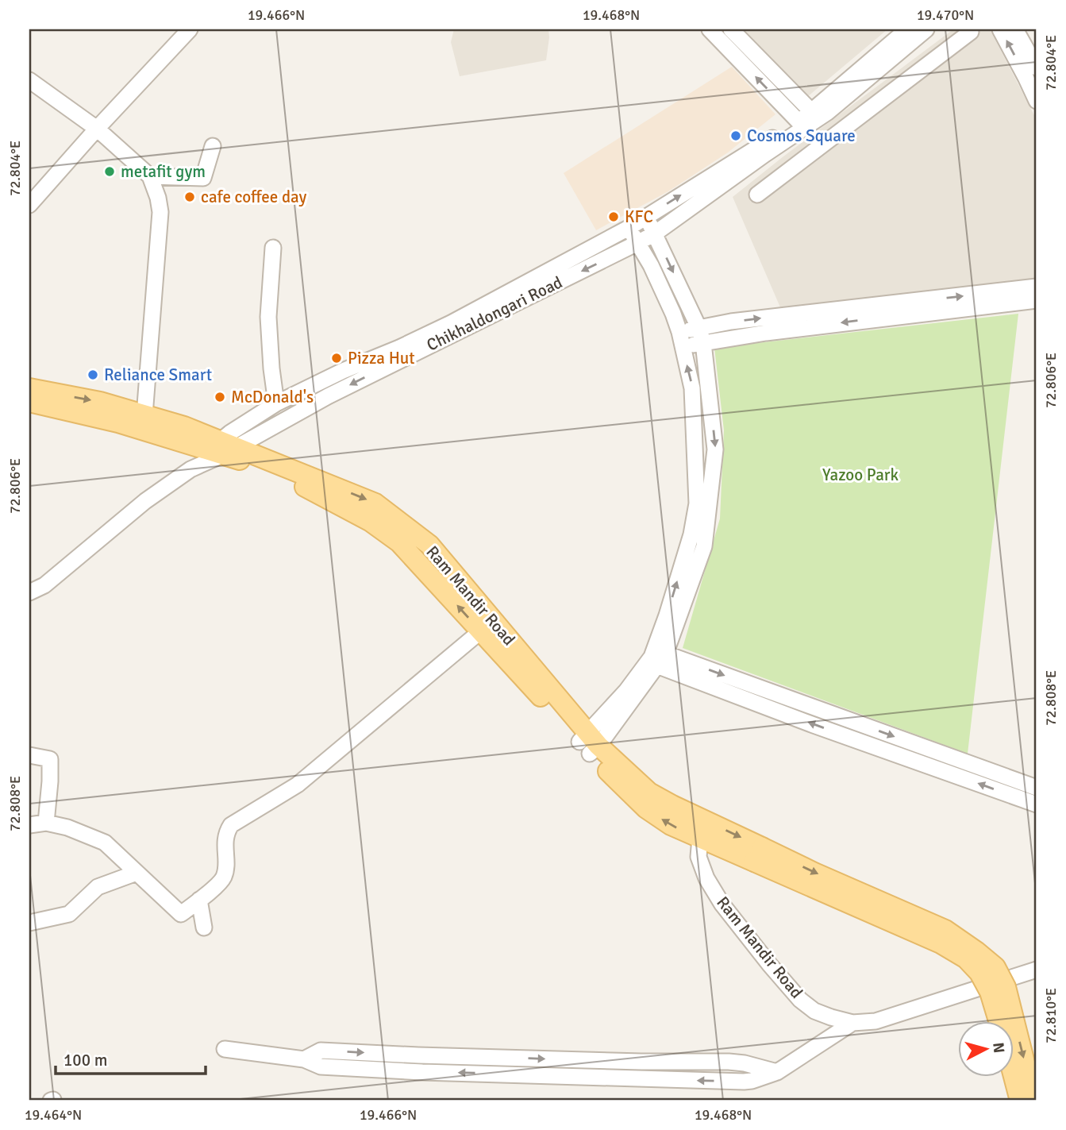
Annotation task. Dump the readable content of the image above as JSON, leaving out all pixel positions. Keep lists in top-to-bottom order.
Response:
{
  "streets": {
    "street": ["Chikhaldongari Road", "Ram Mandir Road"]
  },
  "parks": ["Yazoo Park"],
  "places": [
    "Cosmos Square",
    "metafit gym",
    "cafe coffee day",
    "KFC",
    "Pizza Hut",
    "Reliance Smart",
    "McDonald's"
  ],
  "scale_bar": "100 m",
  "north": "right",
  "coordinates": [
    "19.466°N",
    "19.468°N",
    "19.470°N",
    "72.804°E",
    "72.806°E",
    "72.808°E",
    "72.810°E",
    "19.464°N"
  ]
}
